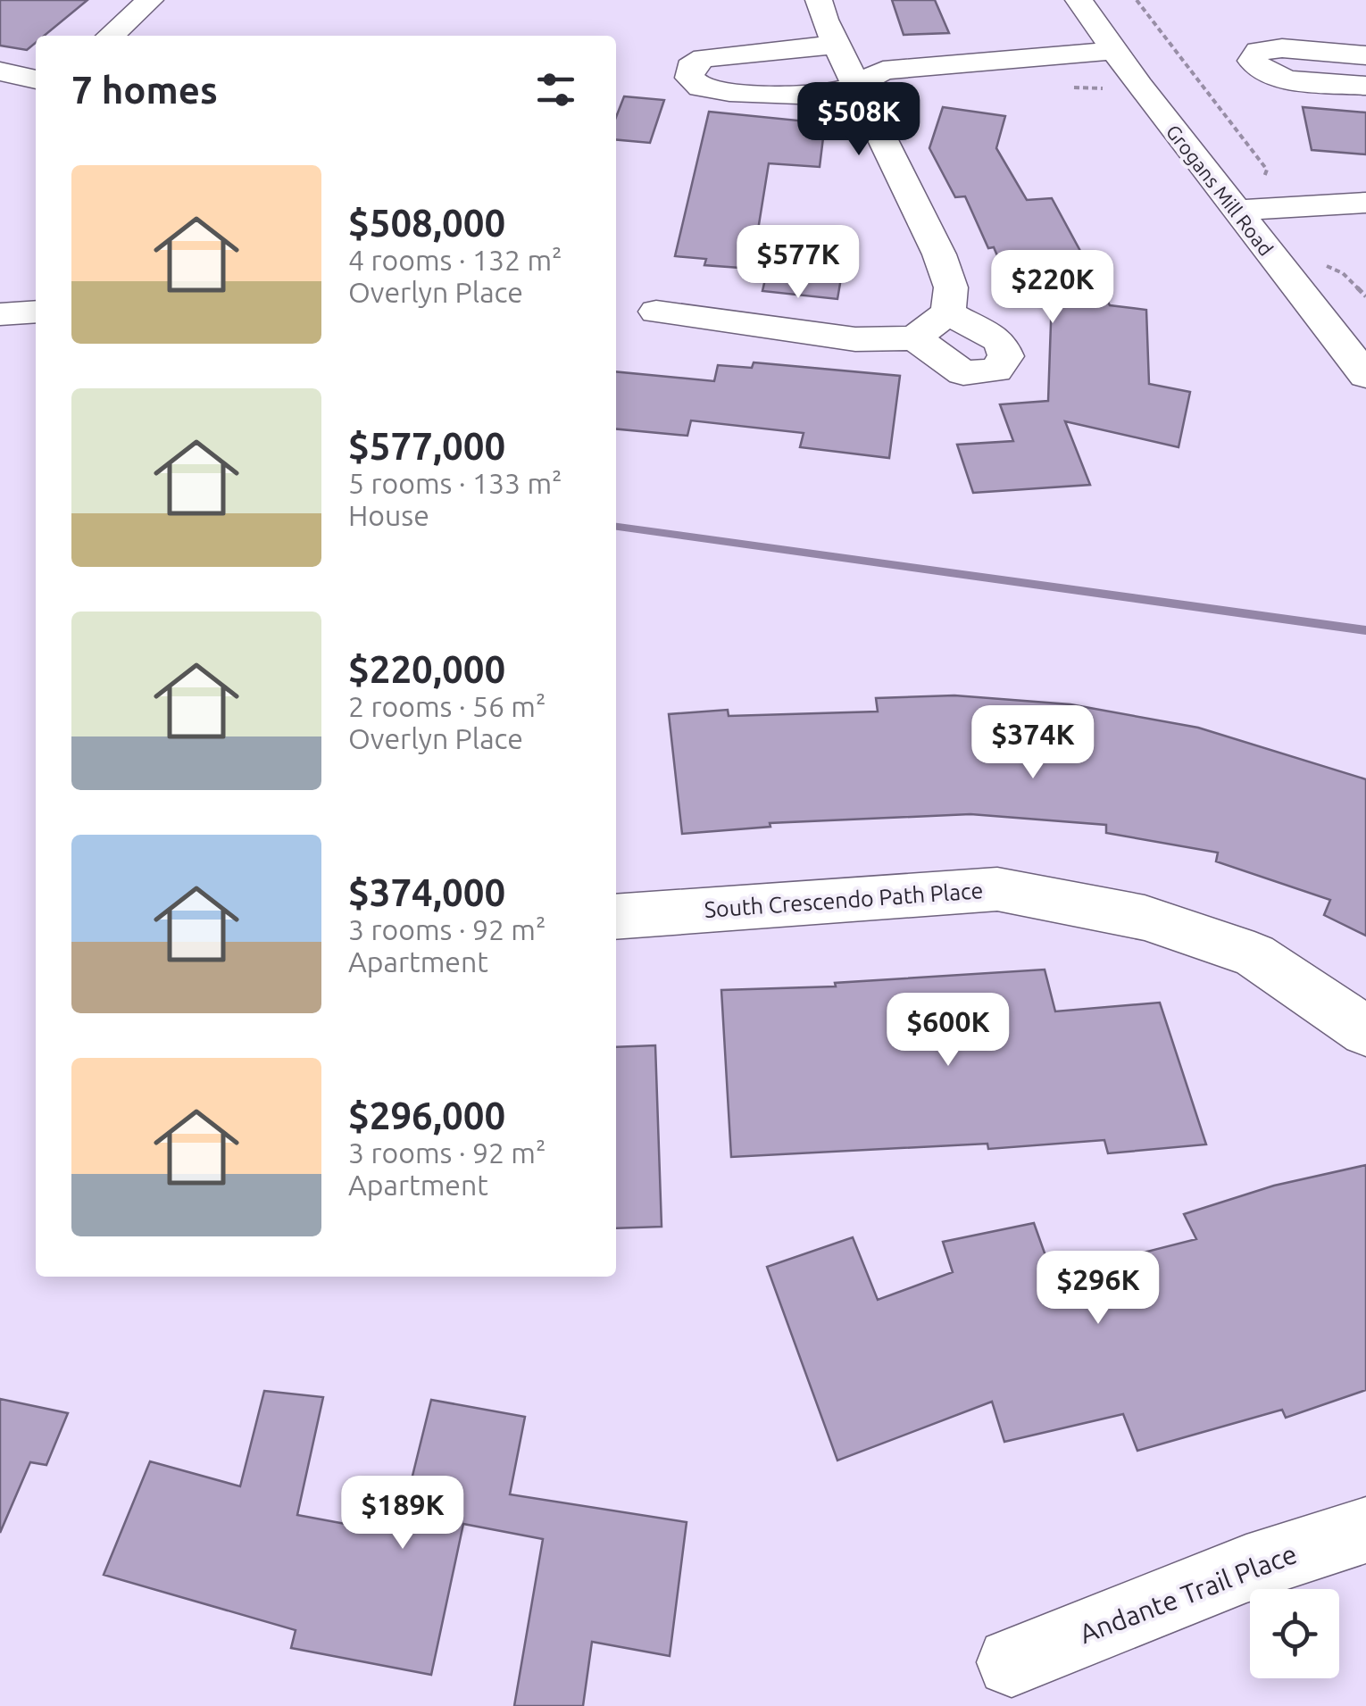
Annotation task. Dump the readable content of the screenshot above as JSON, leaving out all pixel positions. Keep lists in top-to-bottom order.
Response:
{
  "streets": {
    "street": ["Grogans Mill Road", "South Crescendo Path Place", "Andante Trail Place"]
  },
  "page": {
    "heading": "7 homes",
    "price": [
      "$508K",
      "$577K",
      "$220K",
      "$374K",
      "$600K",
      "$296K",
      "$189K"
    ],
    "list": [
      {
        "name": "$508,000",
        "note": "4 rooms · 132 m² · Overlyn Place"
      },
      {
        "name": "$577,000",
        "note": "5 rooms · 133 m² · House"
      },
      {
        "name": "$220,000",
        "note": "2 rooms · 56 m² · Overlyn Place"
      },
      {
        "name": "$374,000",
        "note": "3 rooms · 92 m² · Apartment"
      },
      {
        "name": "$296,000",
        "note": "3 rooms · 92 m² · Apartment"
      }
    ]
  }
}
